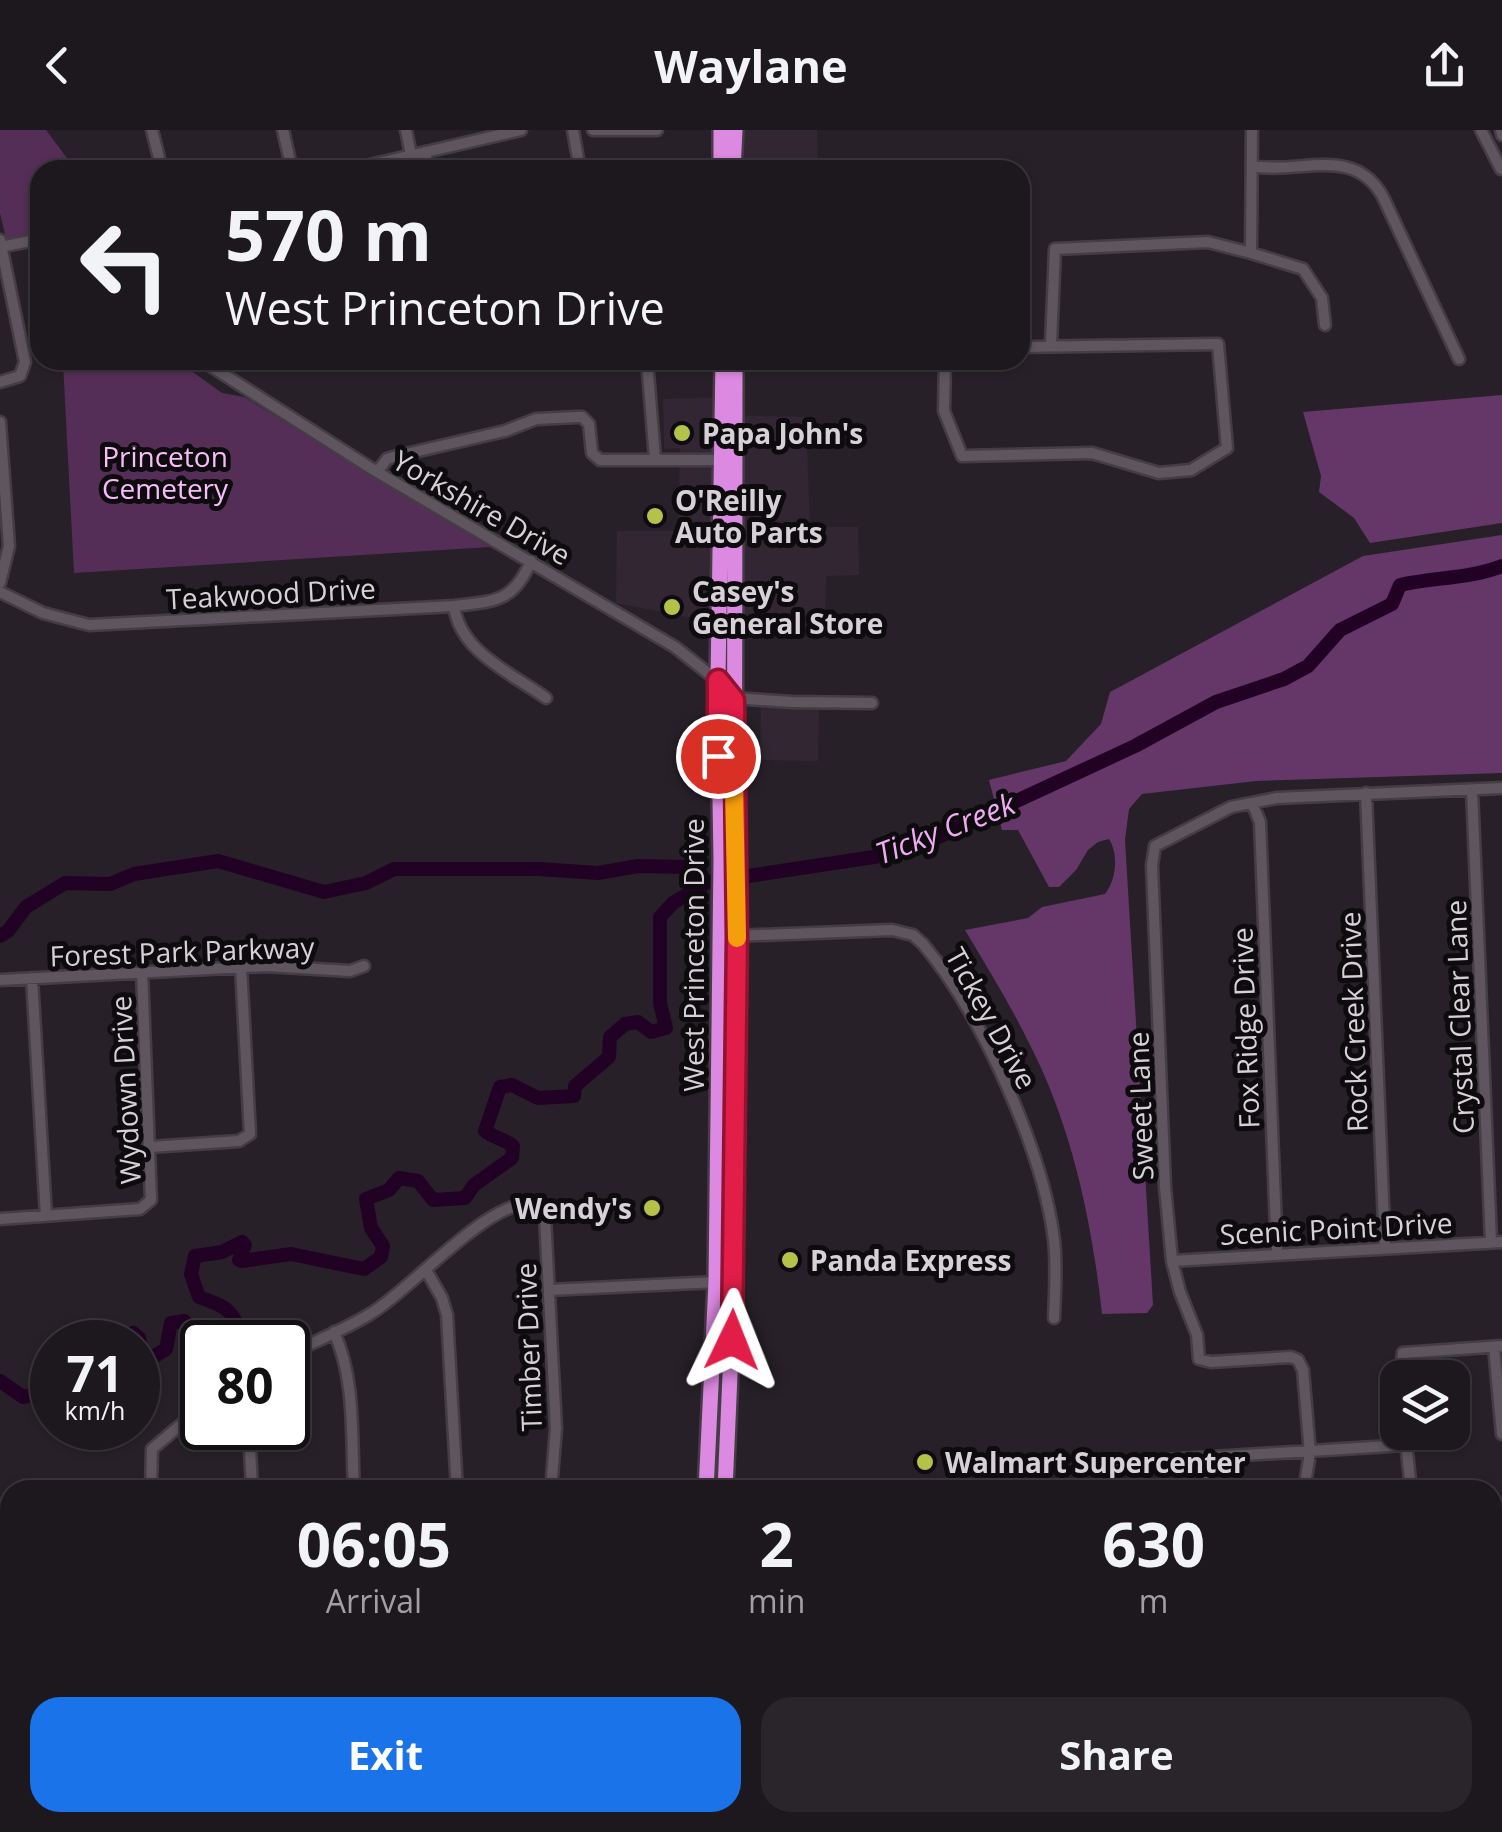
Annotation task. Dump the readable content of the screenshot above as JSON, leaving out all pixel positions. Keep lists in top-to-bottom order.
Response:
{
  "streets": {
    "highway": ["West Princeton Drive"],
    "street": [
      "Yorkshire Drive",
      "Teakwood Drive",
      "Forest Park Parkway",
      "Crystal Clear Lane",
      "Tickey Drive",
      "Rock Creek Drive",
      "Fox Ridge Drive",
      "Wydown Drive",
      "Sweet Lane",
      "Scenic Point Drive",
      "Timber Drive"
    ]
  },
  "crossings": [
    ["Yorkshire Drive", "Teakwood Drive"],
    ["Yorkshire Drive", "West Princeton Drive"],
    ["Forest Park Parkway", "Wydown Drive"],
    ["West Princeton Drive", "Tickey Drive"],
    ["Crystal Clear Lane", "Scenic Point Drive"],
    ["Rock Creek Drive", "Scenic Point Drive"],
    ["Fox Ridge Drive", "Sweet Lane"],
    ["Fox Ridge Drive", "Scenic Point Drive"],
    ["Sweet Lane", "Scenic Point Drive"]
  ],
  "water": ["Ticky Creek"],
  "parks": ["Princeton Cemetery"],
  "places": [
    "Papa John's",
    "O'Reilly Auto Parts",
    "Casey's General Store",
    "Wendy's",
    "Panda Express",
    "Walmart Supercenter"
  ],
  "page": {
    "header": "Waylane",
    "turn": ["570 m", "West Princeton Drive"],
    "speed": "71 km/h",
    "limit": "80",
    "eta": [
      "06:05",
      "Arrival",
      "2",
      "min",
      "630",
      "m"
    ],
    "buttons": ["Exit", "Share"]
  }
}
